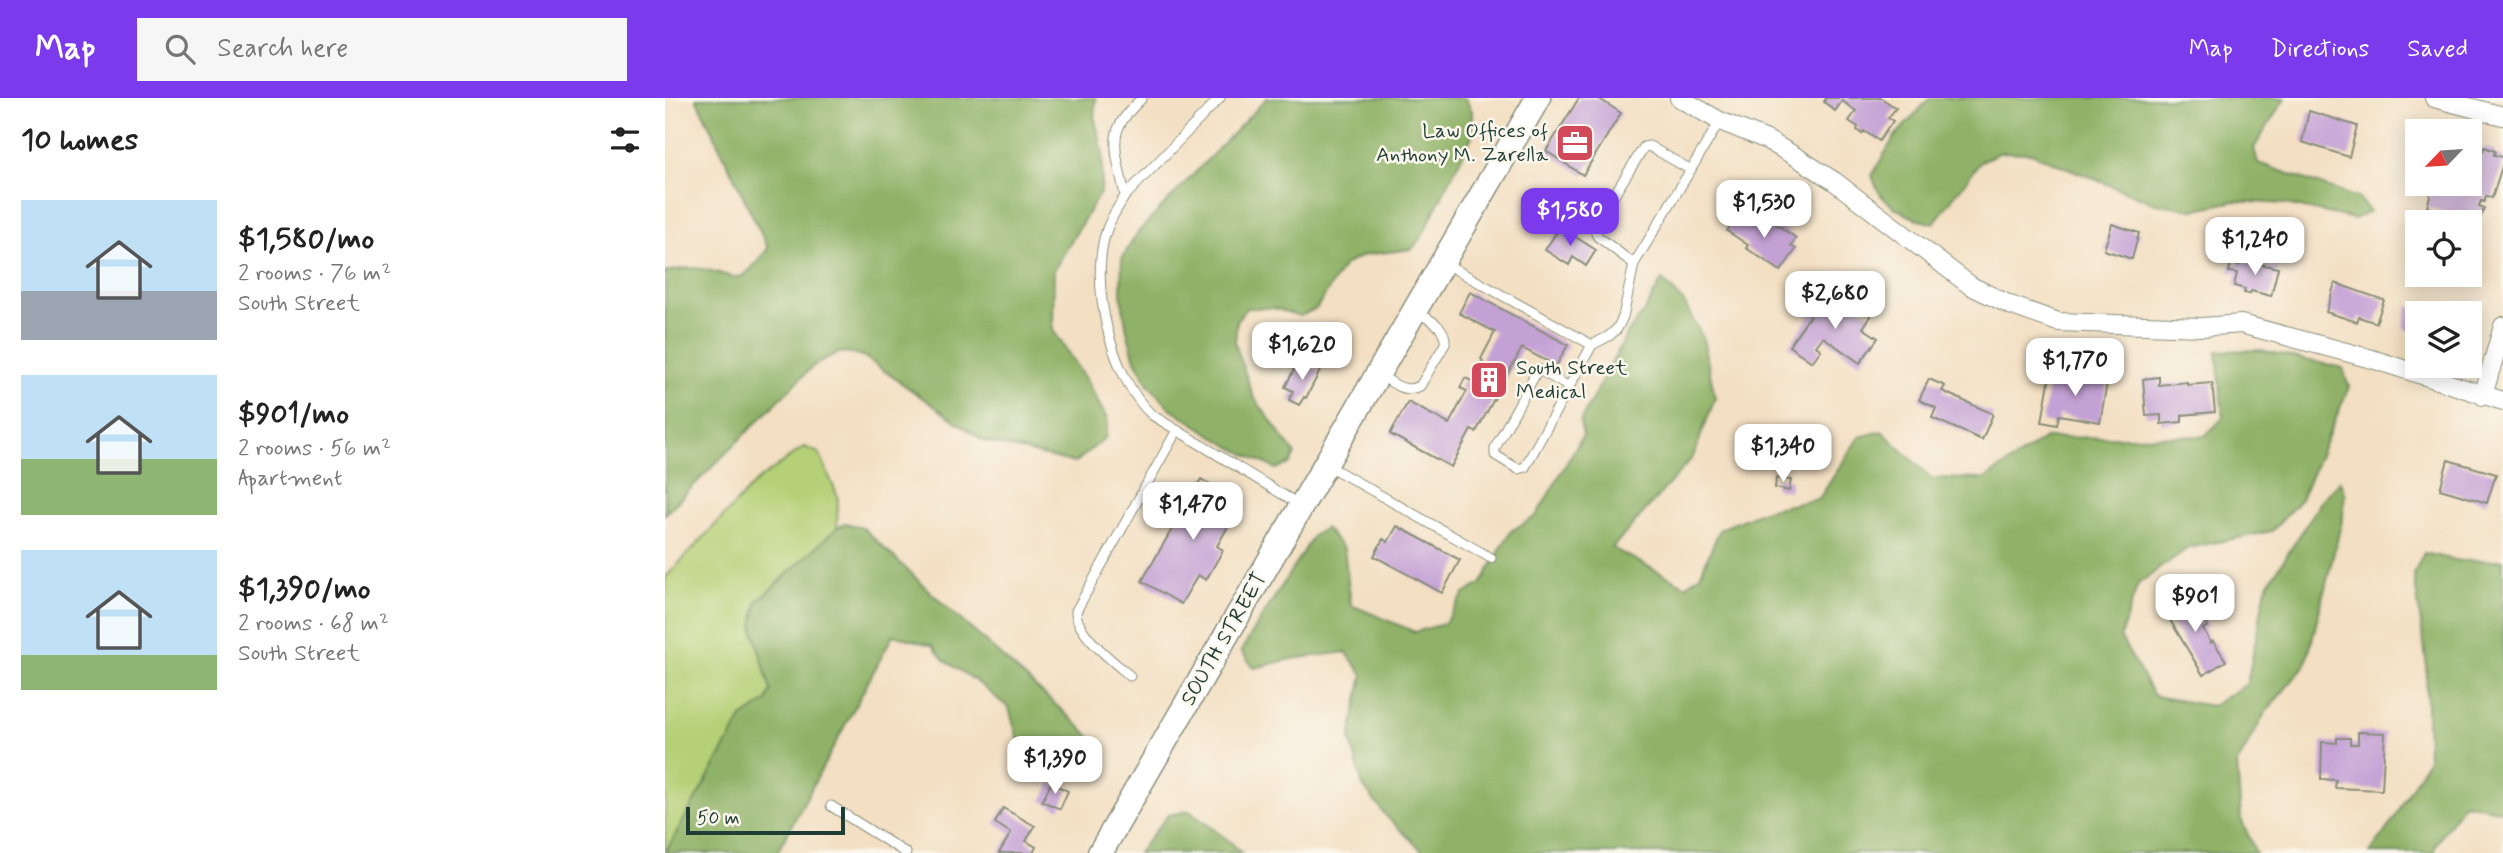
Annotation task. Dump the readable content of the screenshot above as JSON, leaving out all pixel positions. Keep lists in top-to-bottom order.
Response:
{
  "streets": {
    "main road": ["SOUTH STREET"]
  },
  "places": {
    "office": ["Law Offices of Anthony M. Zarella"],
    "building": ["South Street Medical"]
  },
  "scale_bar": "50 m",
  "north": "bottom left",
  "page": {
    "header": "Map",
    "search": "Search here",
    "nav": ["Map", "Directions", "Saved"],
    "heading": "10 homes",
    "price": [
      "$1,530",
      "$1,580",
      "$1,240",
      "$2,680",
      "$1,620",
      "$1,770",
      "$1,340",
      "$1,470",
      "$901",
      "$1,390"
    ],
    "list": [
      {
        "name": "$1,580/mo",
        "note": "2 rooms · 76 m² · South Street"
      },
      {
        "name": "$901/mo",
        "note": "2 rooms · 56 m² · Apartment"
      },
      {
        "name": "$1,390/mo",
        "note": "2 rooms · 68 m² · South Street"
      }
    ],
    "scale": "50 m"
  }
}
